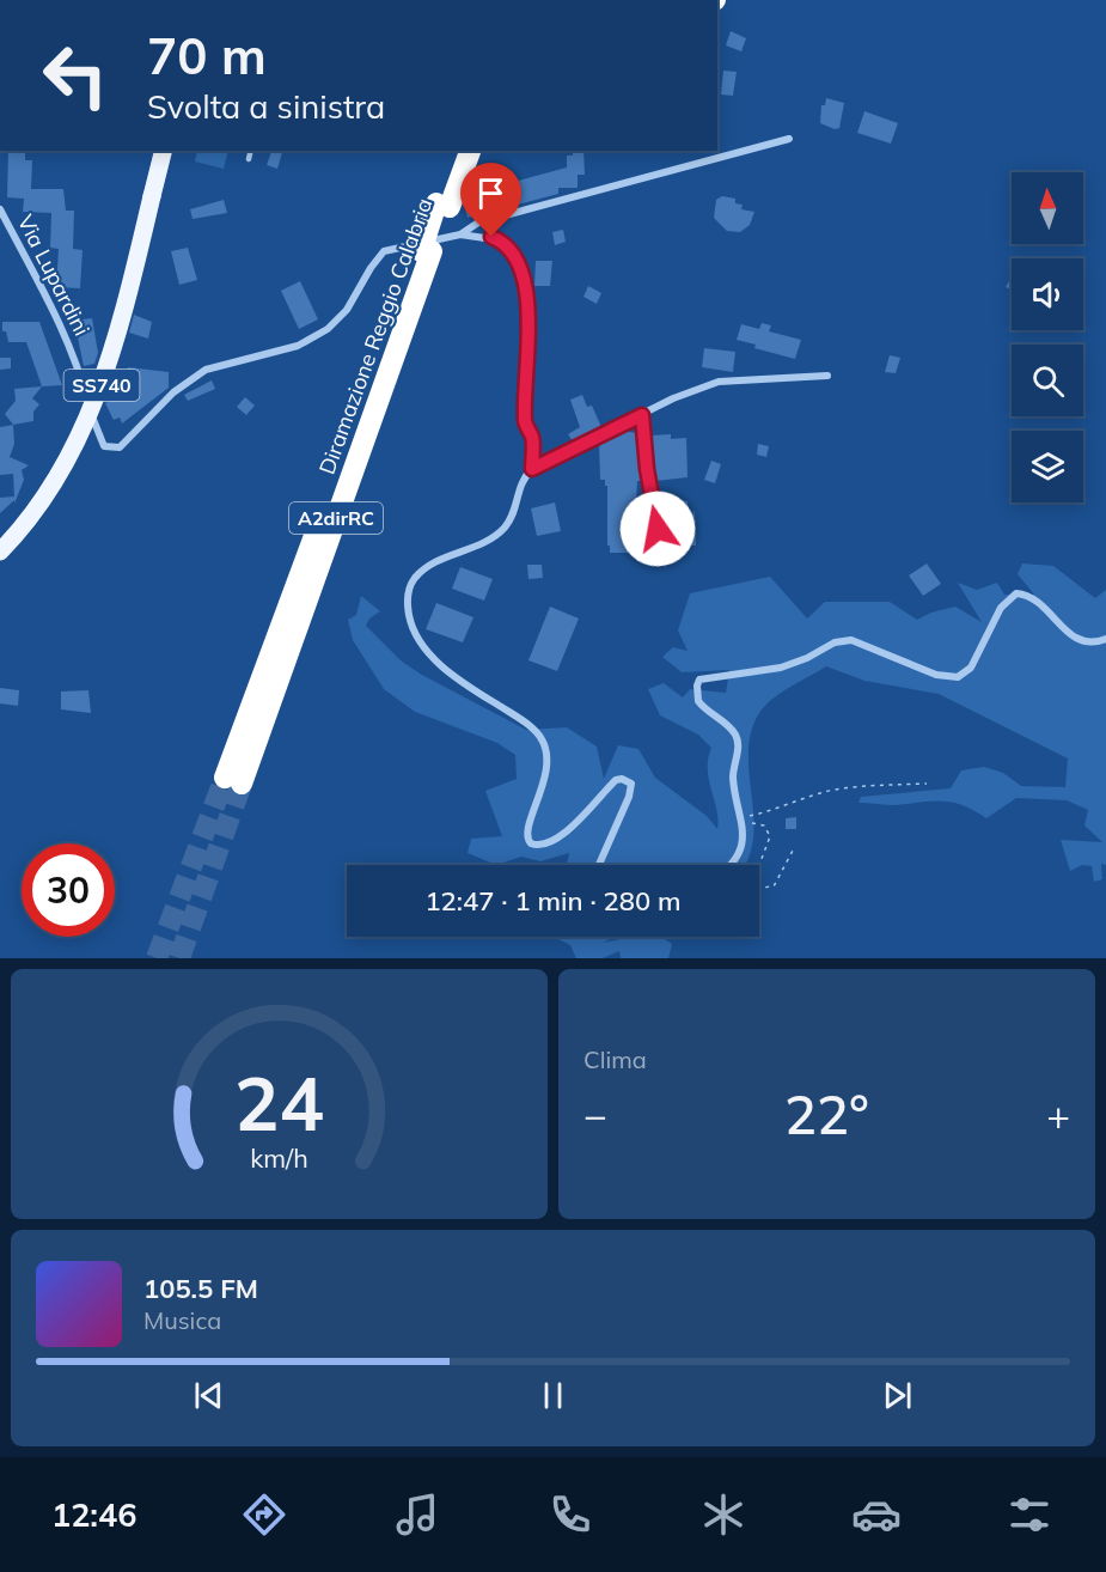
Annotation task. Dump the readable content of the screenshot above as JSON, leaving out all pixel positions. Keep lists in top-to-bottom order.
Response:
{
  "streets": {
    "highway": ["Diramazione Reggio Calabria", "A2dirRC"],
    "main road": ["SS740"],
    "street": ["Via Lupardini"]
  },
  "north": "top",
  "page": {
    "turn": ["70 m", "Svolta a sinistra"],
    "limit": "30",
    "trip": "12:47 · 1 min · 280 m",
    "tile": "Clima",
    "heat": ["−", "22°", "+"],
    "song": ["105.5 FM", "Musica"],
    "tabs": "12:46",
    "gauge": ["24", "km/h"]
  }
}
